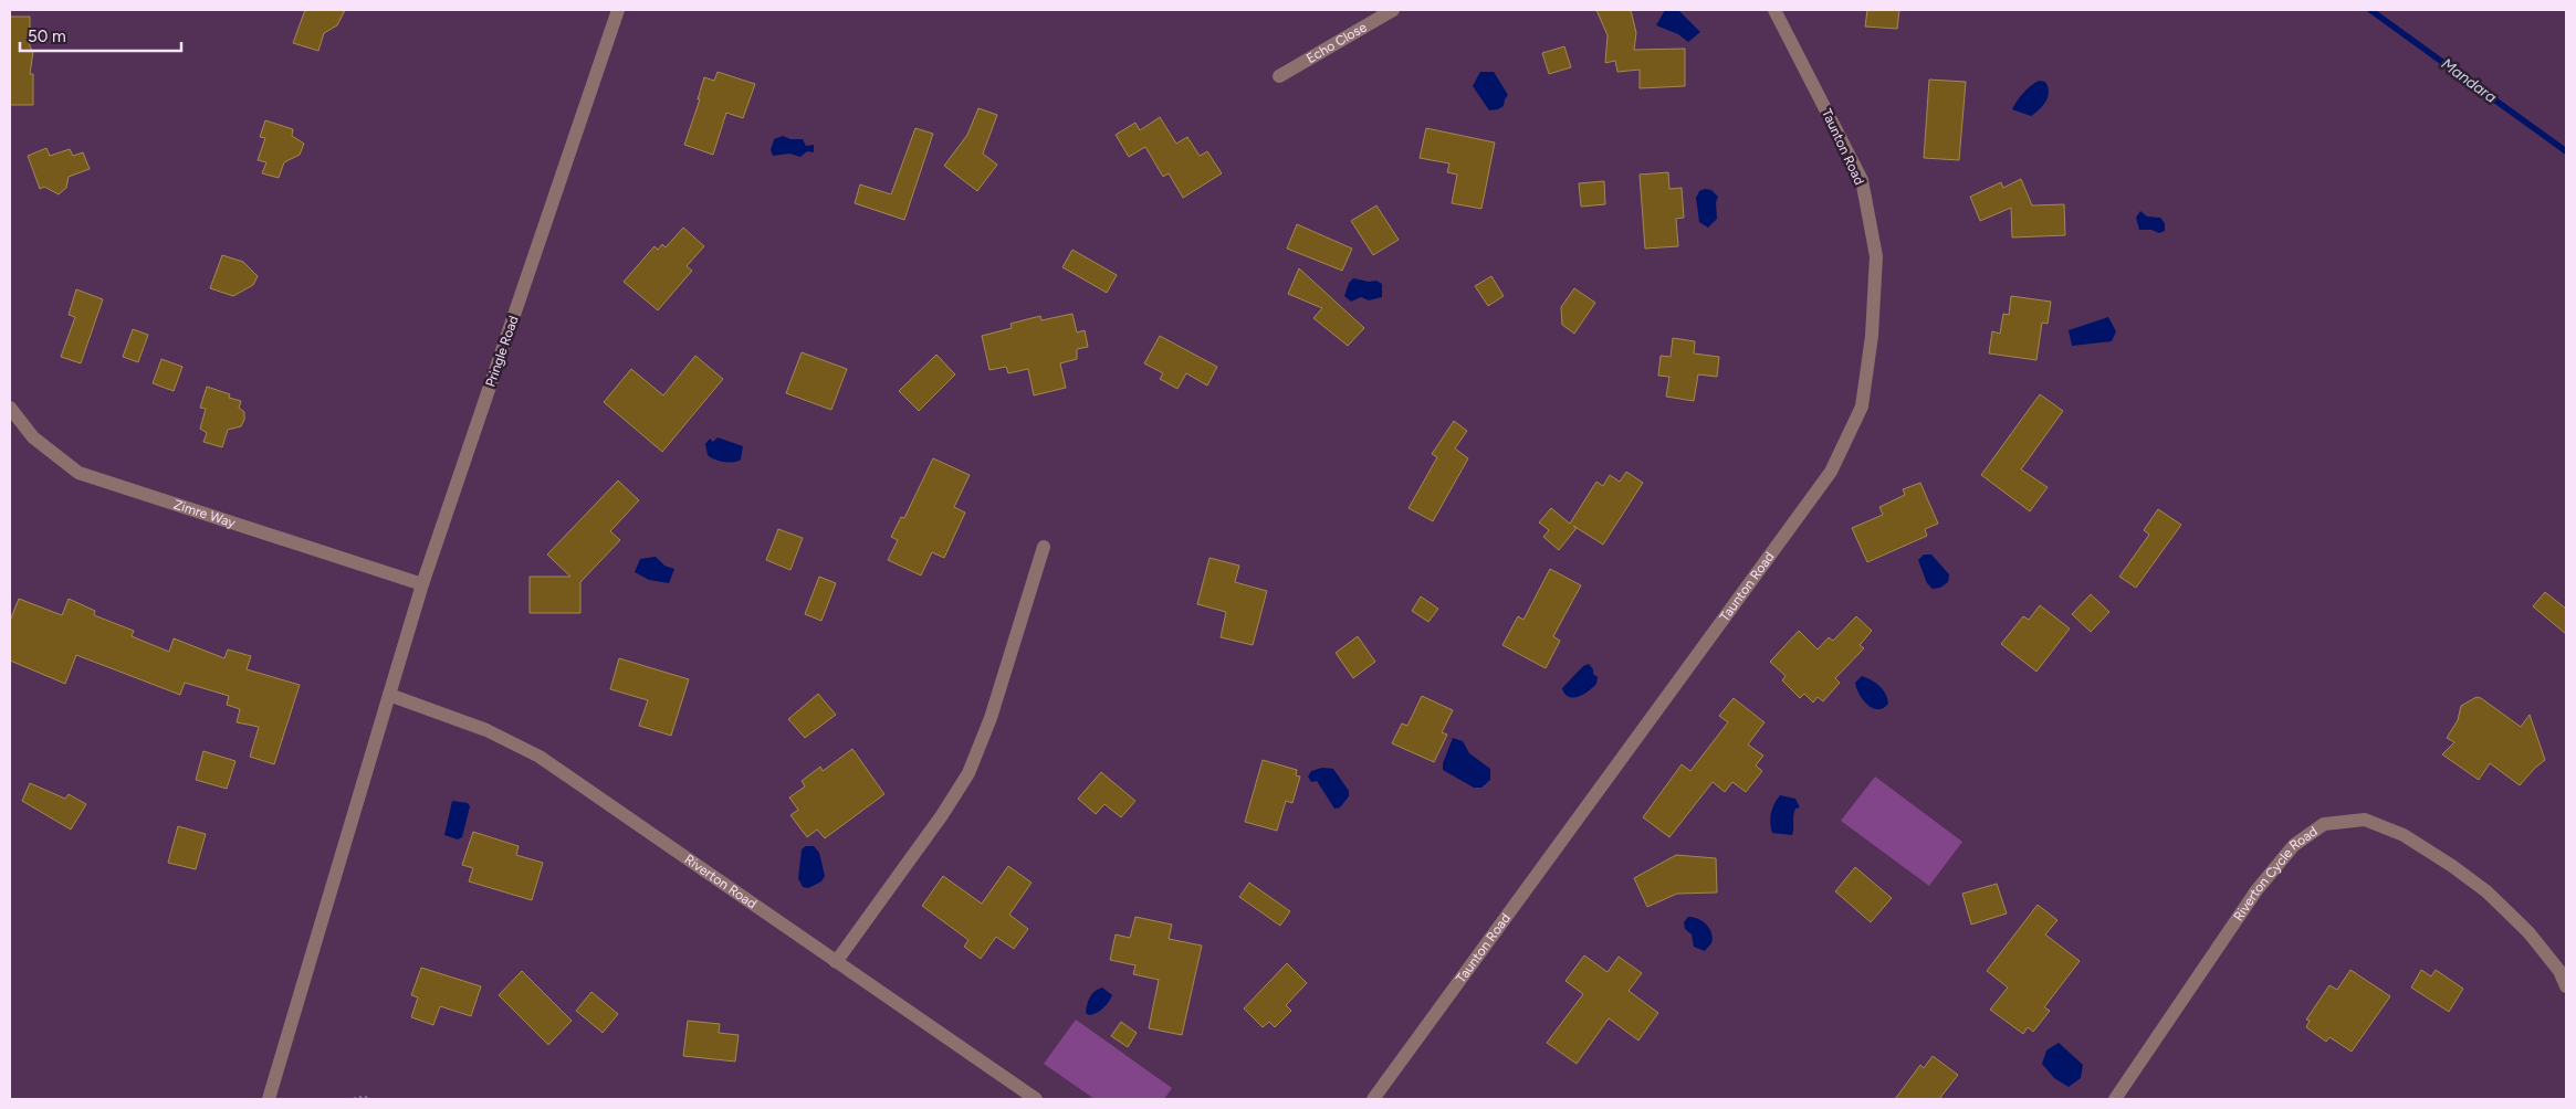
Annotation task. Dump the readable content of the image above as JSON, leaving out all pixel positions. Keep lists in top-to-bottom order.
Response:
{
  "streets": {
    "street": [
      "Echo Close",
      "Taunton Road",
      "Pringle Road",
      "Zimre Way",
      "Riverton Cycle Road",
      "Riverton Road"
    ]
  },
  "crossings": [
    ["Pringle Road", "Zimre Way"],
    ["Pringle Road", "Riverton Road"]
  ],
  "water": ["Mandara"],
  "scale_bar": "50 m"
}
